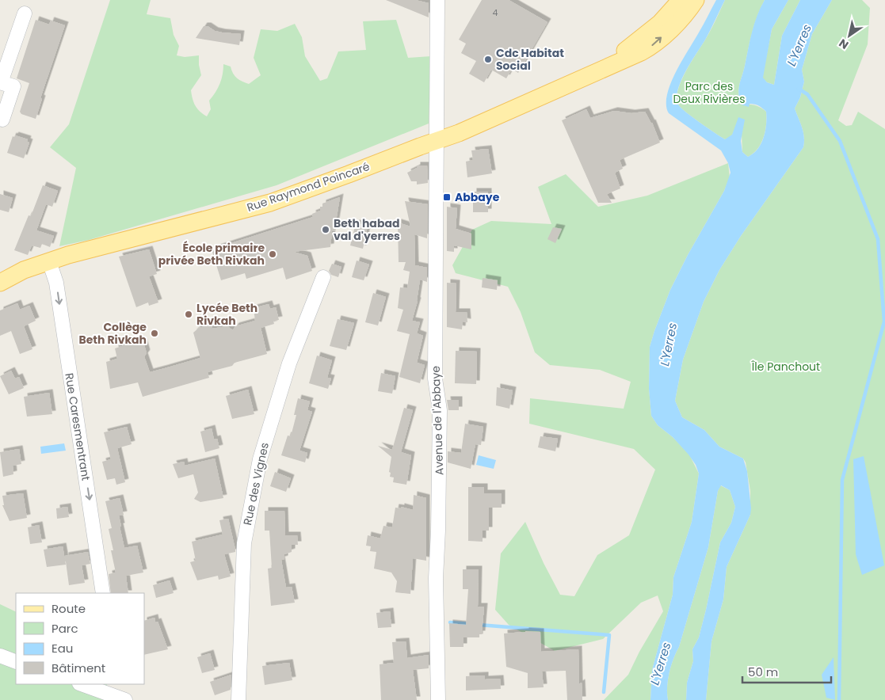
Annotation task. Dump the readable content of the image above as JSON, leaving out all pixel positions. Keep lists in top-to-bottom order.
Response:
{
  "streets": {
    "main road": ["Rue Raymond Poincaré"],
    "street": ["Avenue de l'Abbaye", "Rue Caresmentrant", "Rue des Vignes"]
  },
  "crossings": [
    ["Rue Raymond Poincaré", "Avenue de l'Abbaye"],
    ["Rue Raymond Poincaré", "Rue Caresmentrant"]
  ],
  "one_way": ["Rue Caresmentrant"],
  "water": ["L'Yerres"],
  "parks": ["Parc des Deux Rivières", "Île Panchout"],
  "places": {
    "other": [
      "Cdc Habitat Social",
      "Beth habad val d'yerres",
      "École primaire privée Beth Rivkah",
      "Lycée Beth Rivkah",
      "Collège Beth Rivkah"
    ],
    "transit": ["Abbaye"]
  },
  "house_numbers": ["4"],
  "legend": [
    "Route",
    "Parc",
    "Eau",
    "Bâtiment"
  ],
  "scale_bar": "50 m",
  "north": "bottom left"
}
